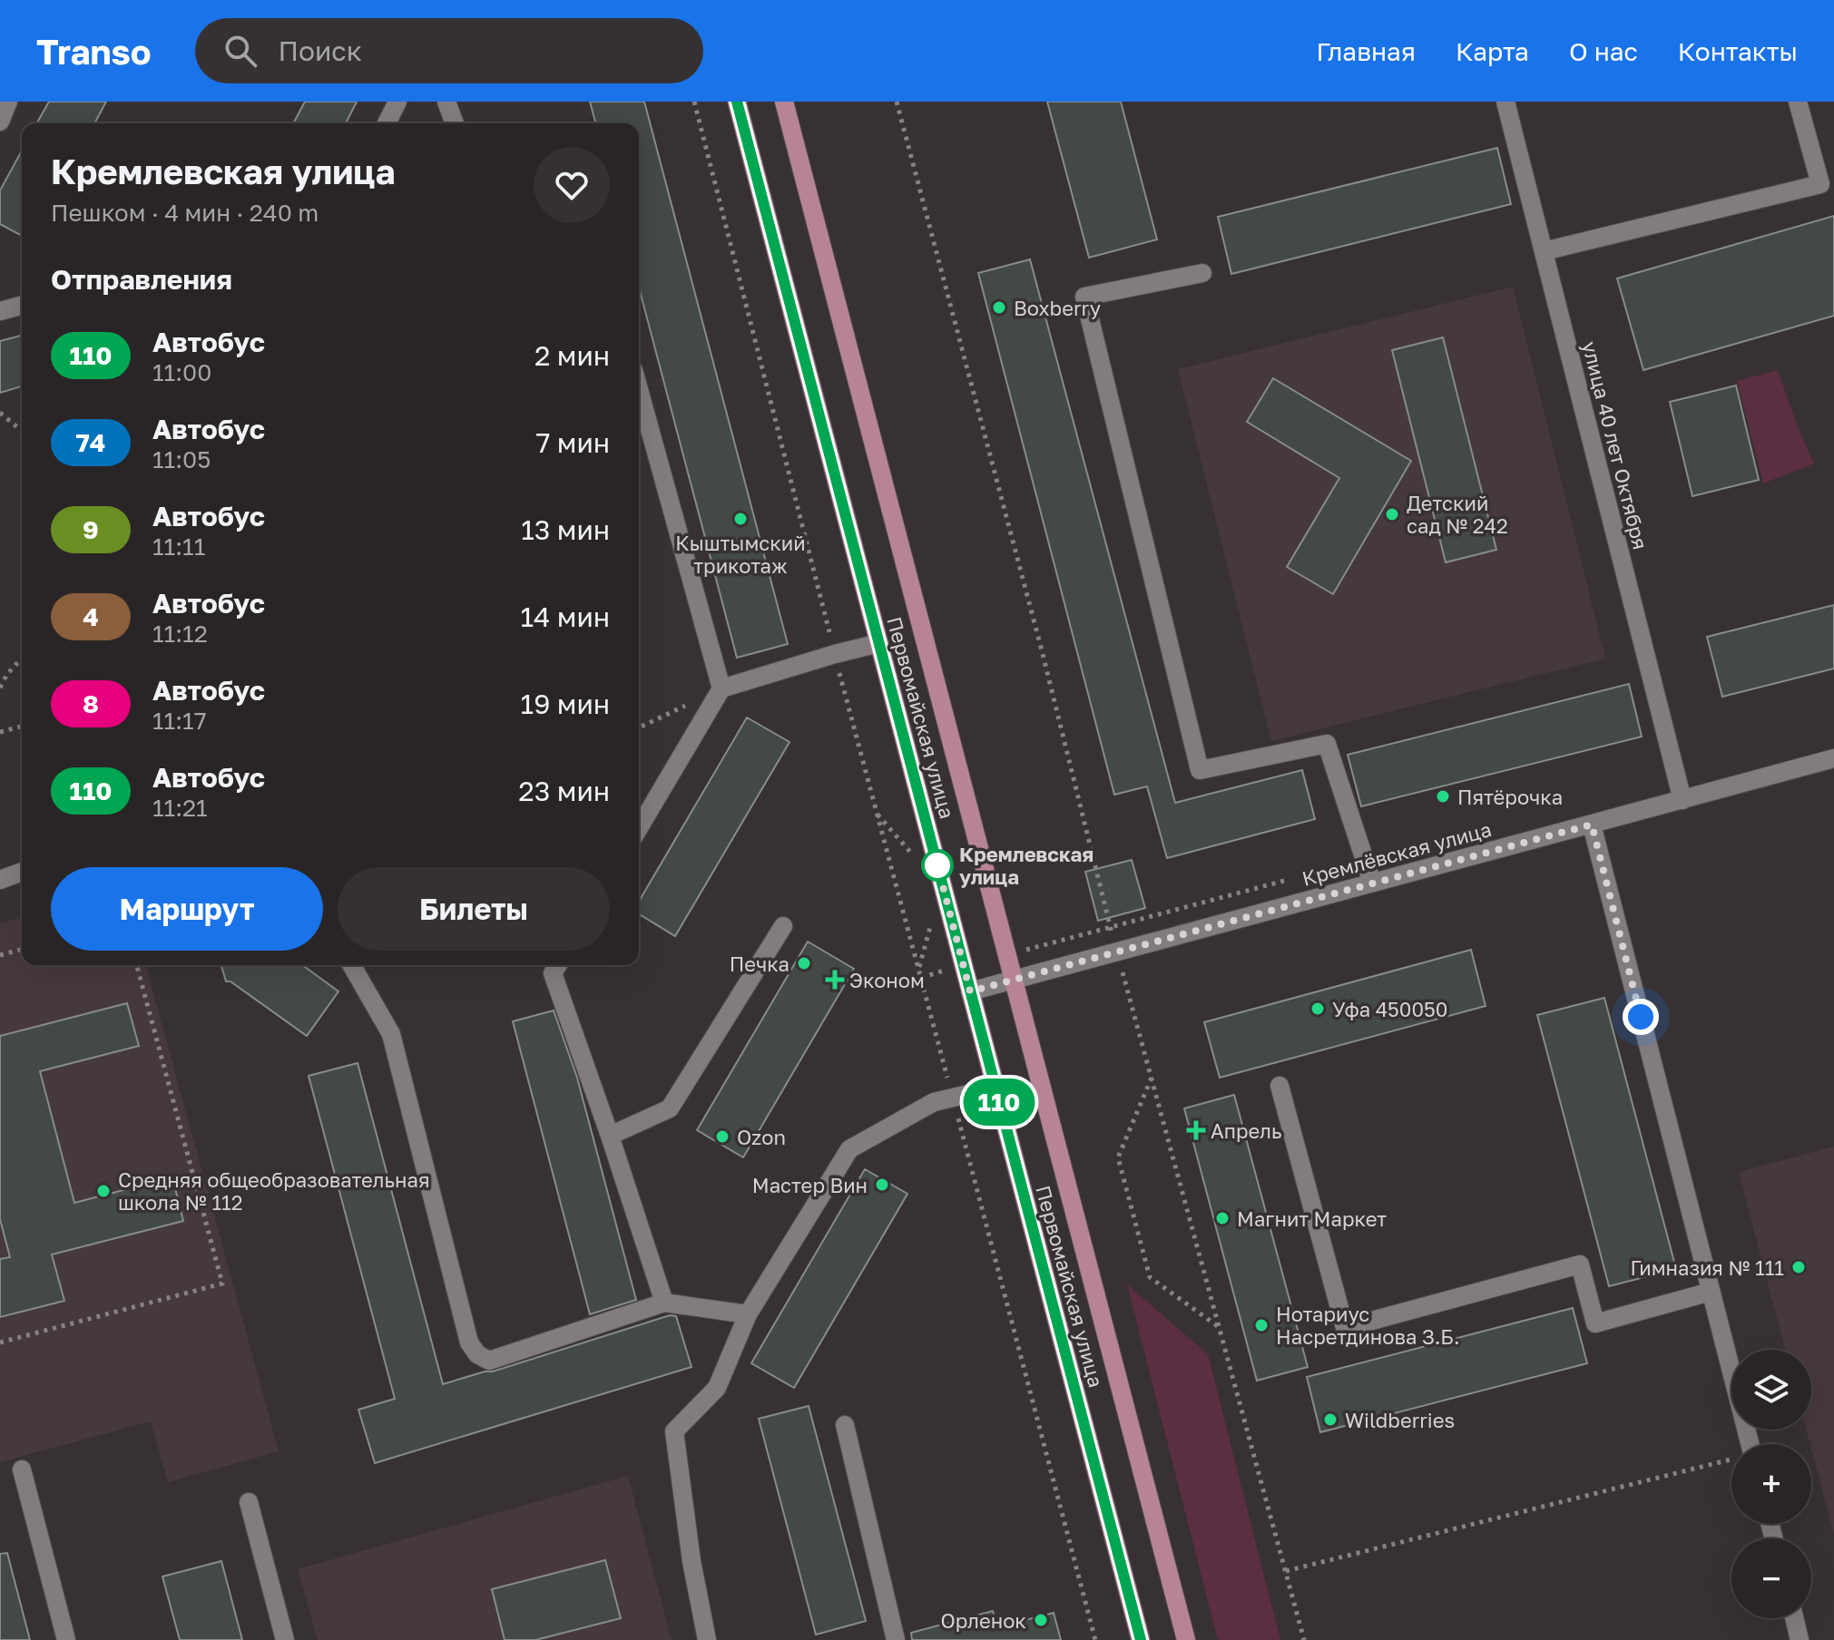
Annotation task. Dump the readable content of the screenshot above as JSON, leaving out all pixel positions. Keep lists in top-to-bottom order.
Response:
{
  "streets": {
    "main road": ["Первомайская улица"],
    "street": ["улица 40 лет Октября", "Кремлёвская улица"]
  },
  "crossings": [
    ["улица 40 лет Октября", "Кремлёвская улица"],
    ["Первомайская улица", "Кремлёвская улица"]
  ],
  "places": {
    "other": [
      "Boxberry",
      "Детский сад № 242",
      "Кыштымский трикотаж",
      "Пятёрочка",
      "Кремлевская улица",
      "Печка",
      "Уфа 450050",
      "Ozon",
      "Мастер Вин",
      "Средняя общеобразовательная школа № 112",
      "Магнит Маркет",
      "Гимназия № 111",
      "Нотариус Насретдинова З.Б.",
      "Wildberries",
      "Орленок"
    ],
    "health": ["Эконом", "Апрель"]
  },
  "lines": ["bus line 110"],
  "page": {
    "header": "Transo",
    "search": "Поиск",
    "nav": [
      "Главная",
      "Карта",
      "О нас",
      "Контакты"
    ],
    "on_map": "110",
    "heading": [
      ["Кремлевская улица", "Пешком · 4 мин · 240 m"],
      "Отправления"
    ],
    "list": [
      {
        "mark": "110",
        "name": "Автобус",
        "note": "11:00",
        "value": "2 мин"
      },
      {
        "mark": "74",
        "name": "Автобус",
        "note": "11:05",
        "value": "7 мин"
      },
      {
        "mark": "9",
        "name": "Автобус",
        "note": "11:11",
        "value": "13 мин"
      },
      {
        "mark": "4",
        "name": "Автобус",
        "note": "11:12",
        "value": "14 мин"
      },
      {
        "mark": "8",
        "name": "Автобус",
        "note": "11:17",
        "value": "19 мин"
      },
      {
        "mark": "110",
        "name": "Автобус",
        "note": "11:21",
        "value": "23 мин"
      }
    ],
    "buttons": ["Маршрут", "Билеты"],
    "map_buttons": ["+", "−"]
  }
}
